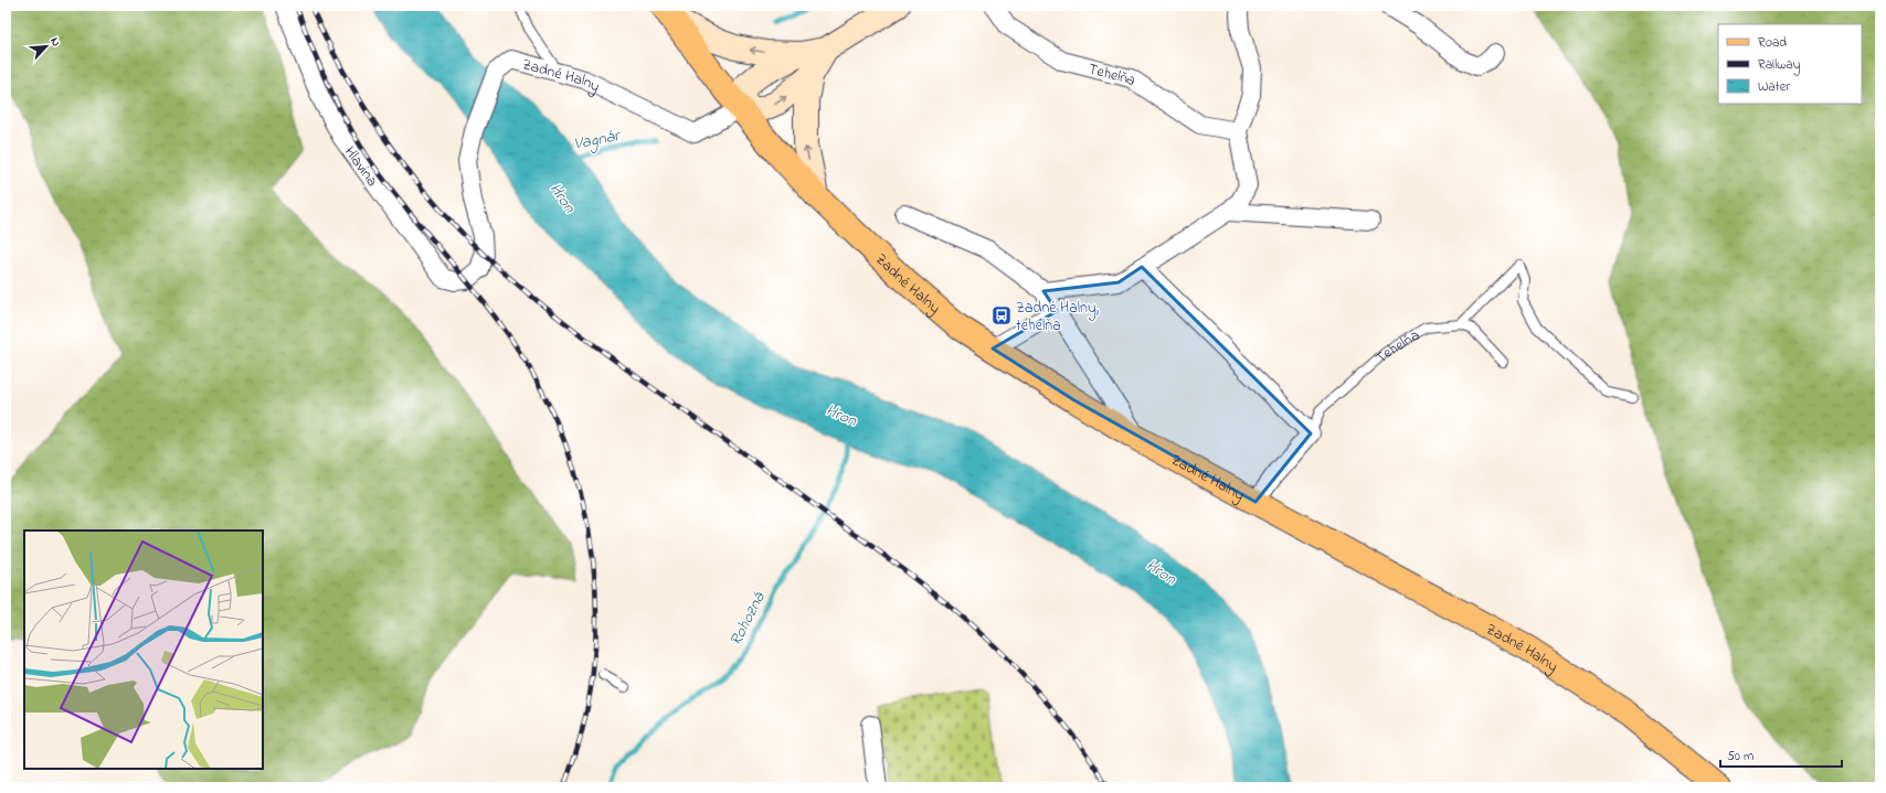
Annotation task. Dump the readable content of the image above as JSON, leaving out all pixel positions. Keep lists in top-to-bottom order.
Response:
{
  "streets": {
    "main road": ["Zadné Halny"],
    "street": ["Tehelňa", "Hlavina"]
  },
  "crossings": [
    ["Zadné Halny", "Tehelňa"],
    ["Zadné Halny", "Hlavina"]
  ],
  "water": ["Vagnár", "Hron", "Rohozná"],
  "places": {
    "bus stop": ["Zadné Halny, tehelňa"]
  },
  "legend": ["Road", "Railway", "Water"],
  "scale_bar": "50 m",
  "north": "top right"
}
